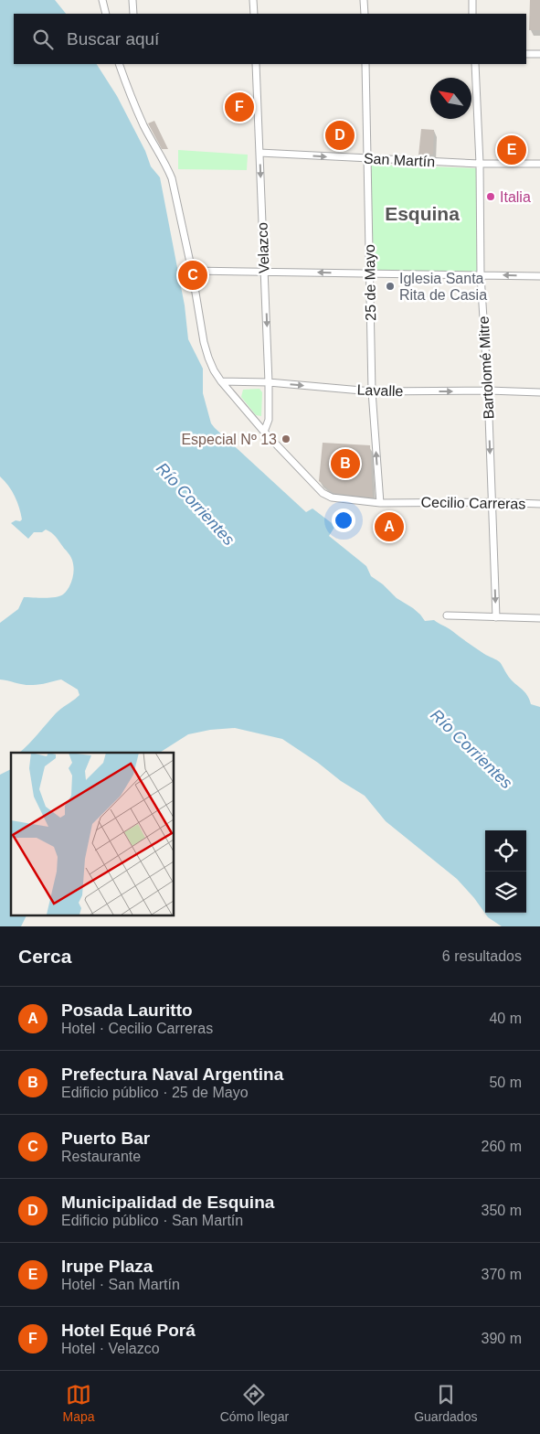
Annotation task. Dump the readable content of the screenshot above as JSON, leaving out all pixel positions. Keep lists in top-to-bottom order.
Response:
{
  "streets": {
    "street": [
      "San Martín",
      "Velazco",
      "25 de Mayo",
      "Bartolomé Mitre",
      "Lavalle",
      "Cecilio Carreras"
    ]
  },
  "crossings": [
    ["San Martín", "Velazco"],
    ["San Martín", "25 de Mayo"],
    ["San Martín", "Bartolomé Mitre"],
    ["Velazco", "Lavalle"],
    ["Velazco", "Cecilio Carreras"],
    ["25 de Mayo", "Lavalle"],
    ["25 de Mayo", "Cecilio Carreras"],
    ["Bartolomé Mitre", "Lavalle"],
    ["Bartolomé Mitre", "Cecilio Carreras"],
    ["Lavalle", "Cecilio Carreras"]
  ],
  "one_way": [
    "San Martín",
    "Velazco",
    "Bartolomé Mitre",
    "Lavalle"
  ],
  "districts": ["Esquina"],
  "water": ["Río Corrientes"],
  "places": ["Italia", "Iglesia Santa Rita de Casia", "Especial Nº 13"],
  "north": "top left",
  "page": {
    "search": "Buscar aquí",
    "pins": [
      "F",
      "D",
      "E",
      "C",
      "B",
      "A"
    ],
    "heading": ["Cerca", "6 resultados"],
    "list": [
      {
        "mark": "A",
        "name": "Posada Lauritto",
        "note": "Hotel · Cecilio Carreras",
        "value": "40 m"
      },
      {
        "mark": "B",
        "name": "Prefectura Naval Argentina",
        "note": "Edificio público · 25 de Mayo",
        "value": "50 m"
      },
      {
        "mark": "C",
        "name": "Puerto Bar",
        "note": "Restaurante",
        "value": "260 m"
      },
      {
        "mark": "D",
        "name": "Municipalidad de Esquina",
        "note": "Edificio público · San Martín",
        "value": "350 m"
      },
      {
        "mark": "E",
        "name": "Irupe Plaza",
        "note": "Hotel · San Martín",
        "value": "370 m"
      },
      {
        "mark": "F",
        "name": "Hotel Equé Porá",
        "note": "Hotel · Velazco",
        "value": "390 m"
      }
    ],
    "nav": ["Mapa", "Cómo llegar", "Guardados"]
  }
}
